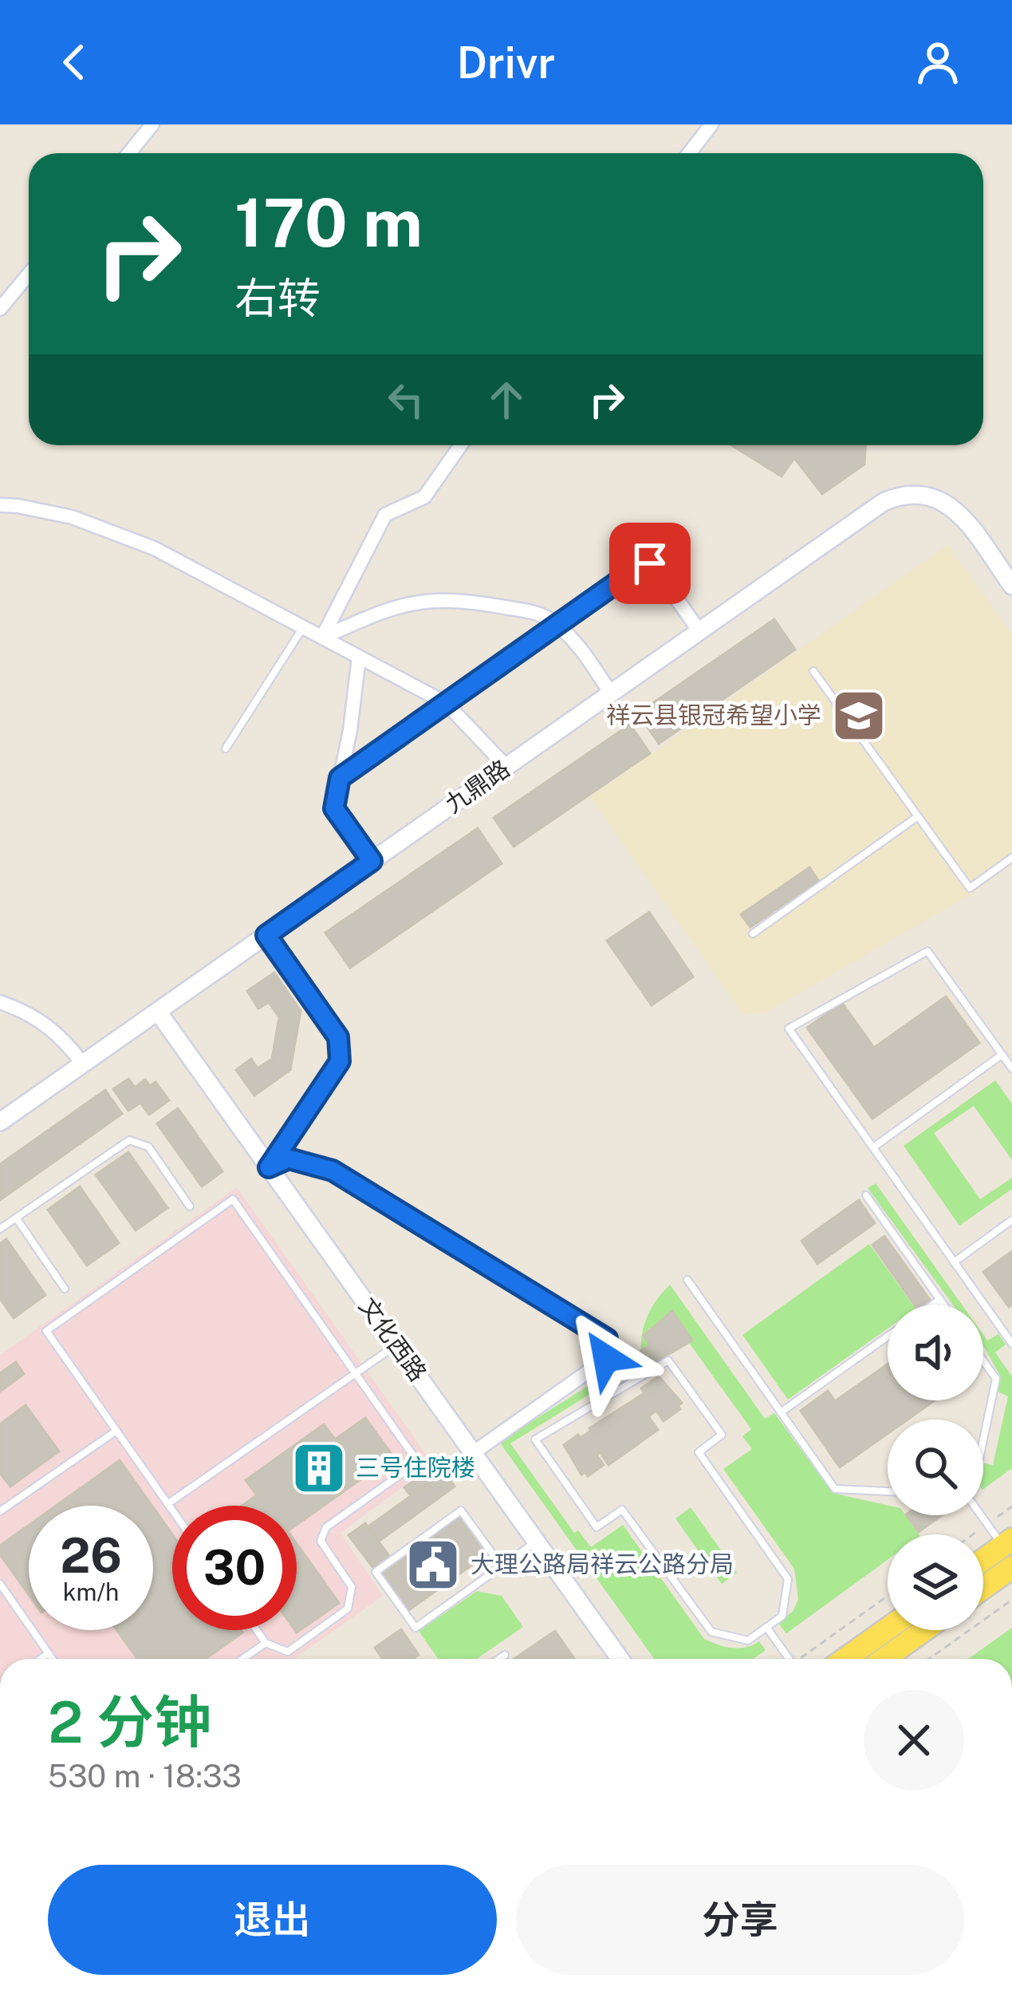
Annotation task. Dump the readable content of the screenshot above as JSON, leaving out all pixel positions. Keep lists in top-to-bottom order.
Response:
{
  "streets": {
    "street": ["九鼎路", "文化西路"]
  },
  "crossings": [
    ["九鼎路", "文化西路"]
  ],
  "places": {
    "school or university": ["祥云县银冠希望小学"],
    "building": ["三号住院楼"],
    "public building": ["大理公路局祥云公路分局"]
  },
  "page": {
    "header": "Drivr",
    "turn": ["170 m", "右转"],
    "speed": "26 km/h",
    "limit": "30",
    "heading": ["2 分钟", "530 m · 18:33"],
    "buttons": ["退出", "分享"]
  }
}
